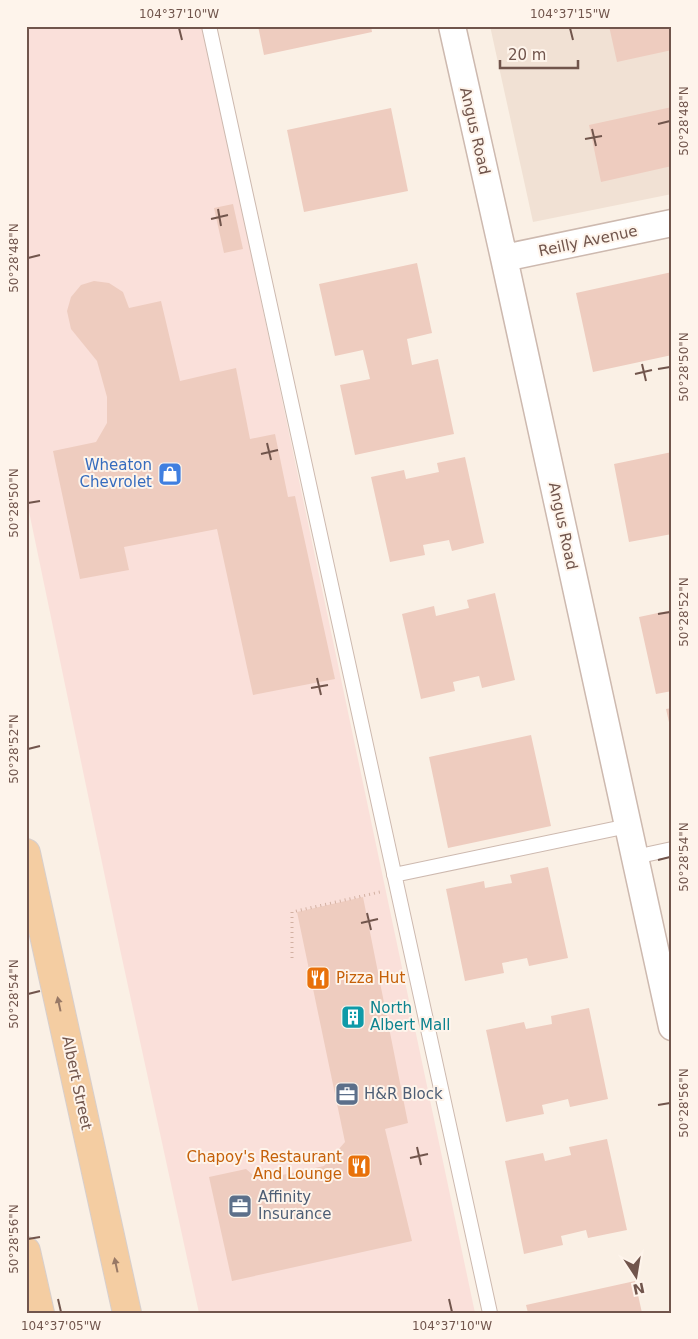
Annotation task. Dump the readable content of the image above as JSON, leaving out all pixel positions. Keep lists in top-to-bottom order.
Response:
{
  "streets": {
    "main road": ["Albert Street"],
    "street": ["Angus Road", "Reilly Avenue"]
  },
  "crossings": [
    ["Angus Road", "Reilly Avenue"]
  ],
  "one_way": ["Albert Street"],
  "places": {
    "shop": ["Wheaton Chevrolet"],
    "restaurant": ["Pizza Hut", "Chapoy's Restaurant And Lounge"],
    "building": ["North Albert Mall"],
    "office": ["H&R Block", "Affinity Insurance"]
  },
  "scale_bar": "20 m",
  "north": "bottom",
  "coordinates": [
    "104°37'10\"W",
    "104°37'15\"W",
    "50°28'48\"N",
    "50°28'50\"N",
    "50°28'52\"N",
    "50°28'54\"N",
    "50°28'56\"N",
    "104°37'05\"W"
  ]
}
